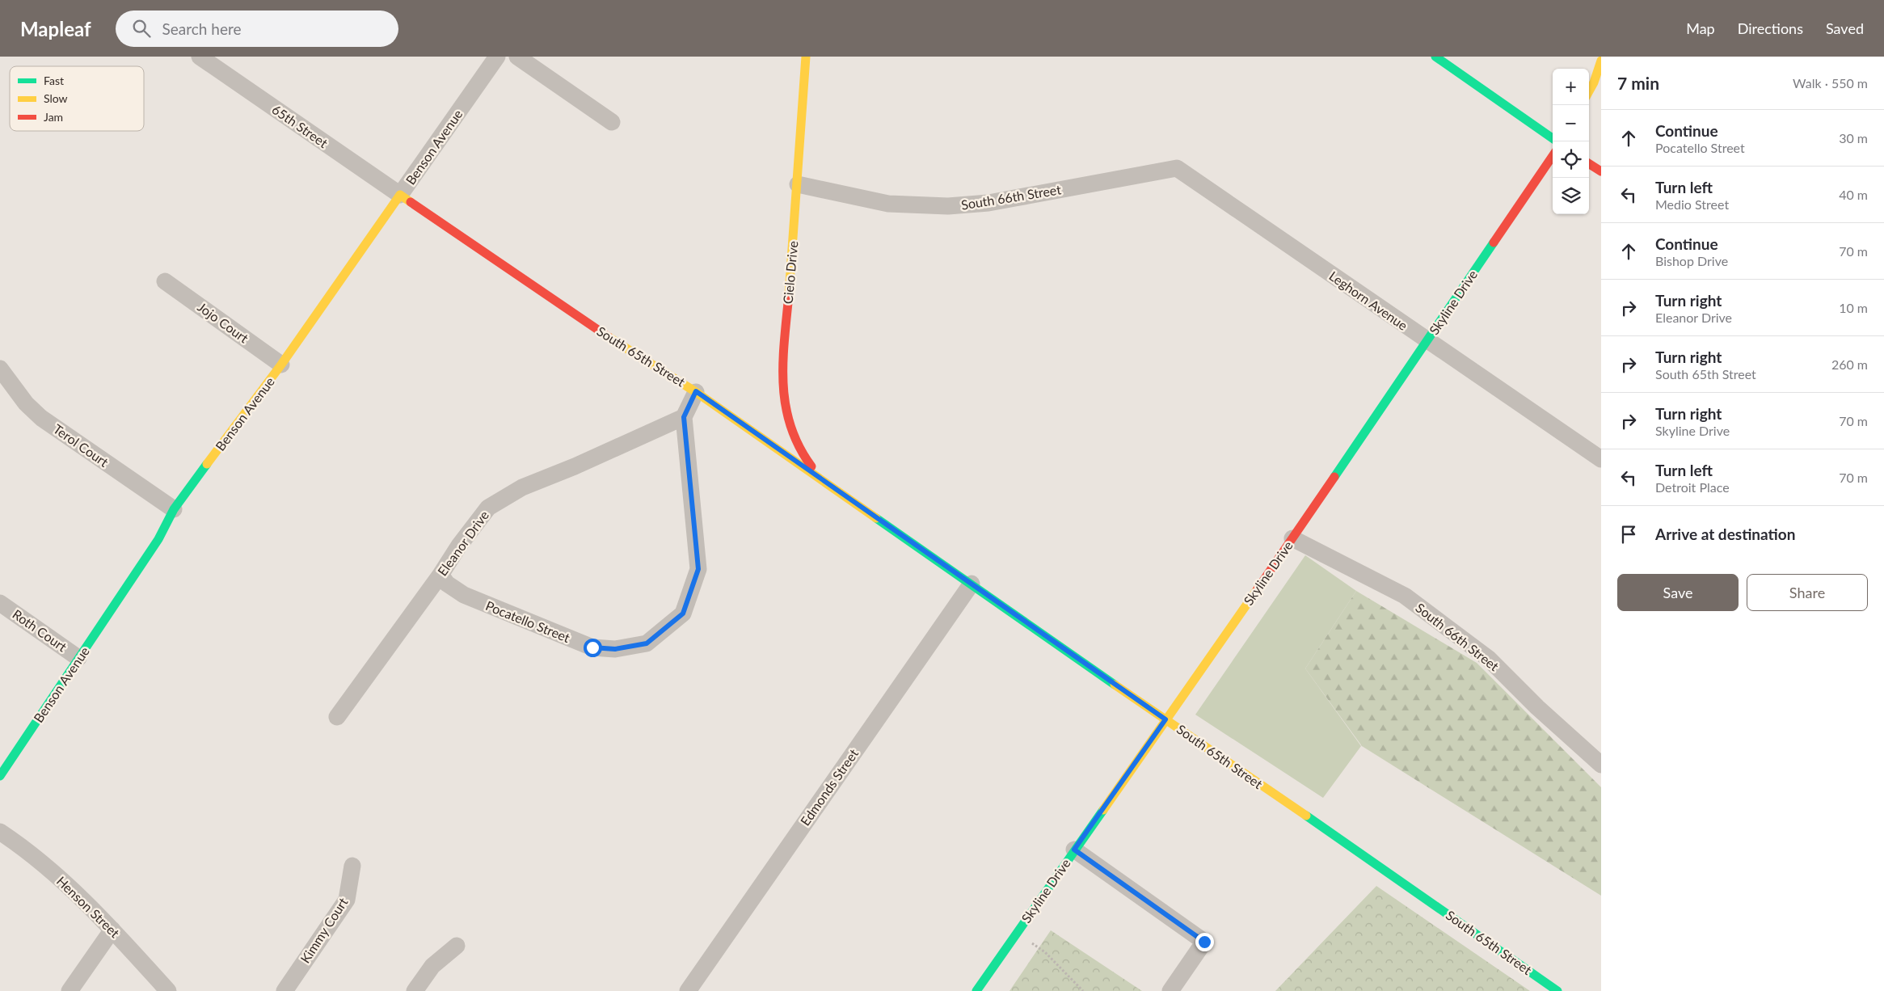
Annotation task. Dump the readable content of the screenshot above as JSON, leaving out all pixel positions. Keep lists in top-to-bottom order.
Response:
{
  "streets": {
    "street": [
      "65th Street",
      "Benson Avenue",
      "South 66th Street",
      "Cielo Drive",
      "Leghorn Avenue",
      "Skyline Drive",
      "Jojo Court",
      "South 65th Street",
      "Terol Court",
      "Eleanor Drive",
      "Pocatello Street",
      "Roth Court",
      "Edmonds Street",
      "Henson Street",
      "Kimmy Court"
    ]
  },
  "crossings": [
    ["65th Street", "Benson Avenue"],
    ["65th Street", "South 65th Street"],
    ["Benson Avenue", "Jojo Court"],
    ["Benson Avenue", "South 65th Street"],
    ["Benson Avenue", "Terol Court"],
    ["Benson Avenue", "Roth Court"],
    ["South 66th Street", "Cielo Drive"],
    ["South 66th Street", "Leghorn Avenue"],
    ["South 66th Street", "Skyline Drive"],
    ["Cielo Drive", "South 65th Street"],
    ["Leghorn Avenue", "Skyline Drive"],
    ["Skyline Drive", "South 65th Street"],
    ["South 65th Street", "Edmonds Street"],
    ["Eleanor Drive", "Pocatello Street"]
  ],
  "legend": ["Fast", "Slow", "Jam"],
  "page": {
    "header": "Mapleaf",
    "search": "Search here",
    "nav": ["Map", "Directions", "Saved"],
    "heading": ["7 min", "Walk · 550 m"],
    "map_buttons": ["+", "−"],
    "list": [
      ["Continue", "Pocatello Street", "30 m"],
      ["Turn left", "Medio Street", "40 m"],
      ["Continue", "Bishop Drive", "70 m"],
      ["Turn right", "Eleanor Drive", "10 m"],
      ["Turn right", "South 65th Street", "260 m"],
      ["Turn right", "Skyline Drive", "70 m"],
      ["Turn left", "Detroit Place", "70 m"],
      "Arrive at destination"
    ],
    "buttons": ["Save", "Share"]
  }
}
